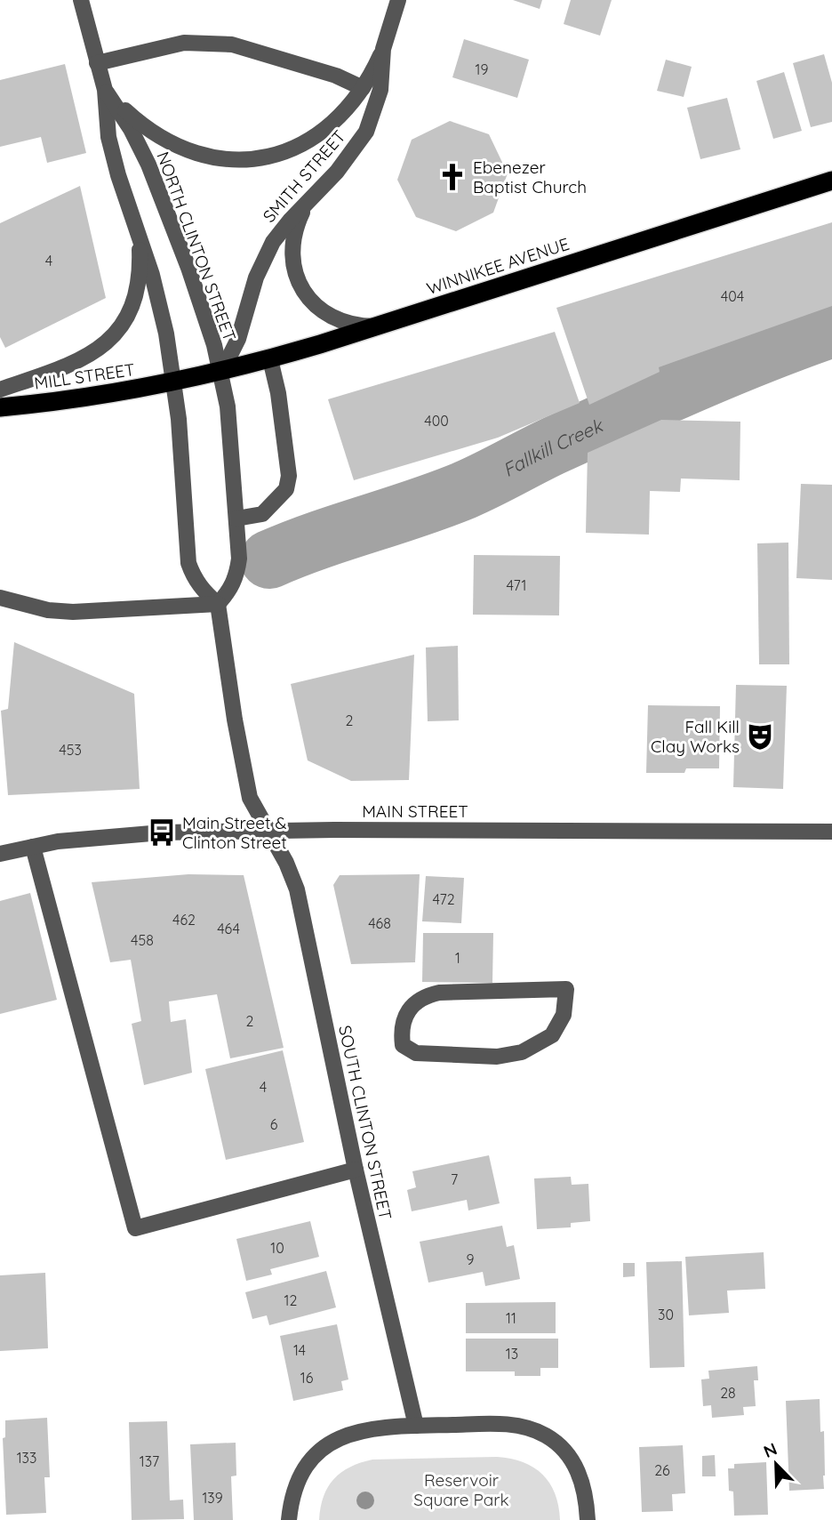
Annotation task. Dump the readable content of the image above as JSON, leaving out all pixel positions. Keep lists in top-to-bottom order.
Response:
{
  "streets": {
    "highway": ["WINNIKEE AVENUE", "MILL STREET"],
    "street": [
      "SMITH STREET",
      "NORTH CLINTON STREET",
      "MAIN STREET",
      "SOUTH CLINTON STREET"
    ]
  },
  "crossings": [
    ["SMITH STREET", "NORTH CLINTON STREET"],
    ["SMITH STREET", "WINNIKEE AVENUE"],
    ["NORTH CLINTON STREET", "WINNIKEE AVENUE"],
    ["NORTH CLINTON STREET", "MILL STREET"],
    ["WINNIKEE AVENUE", "MILL STREET"],
    ["MAIN STREET", "SOUTH CLINTON STREET"]
  ],
  "water": ["Fallkill Creek"],
  "parks": ["Reservoir Square Park"],
  "places": {
    "church": ["Ebenezer Baptist Church"],
    "theatre": ["Fall Kill Clay Works"],
    "bus stop": ["Main Street & Clinton Street"]
  },
  "house_numbers": [
    "19",
    "4",
    "404",
    "400",
    "471",
    "2",
    "453",
    "472",
    "462",
    "468",
    "464",
    "458",
    "1",
    "2",
    "4",
    "6",
    "7",
    "10",
    "9",
    "12",
    "30",
    "11",
    "14",
    "13",
    "16",
    "28",
    "133",
    "137",
    "26",
    "139"
  ],
  "north": "top left"
}
